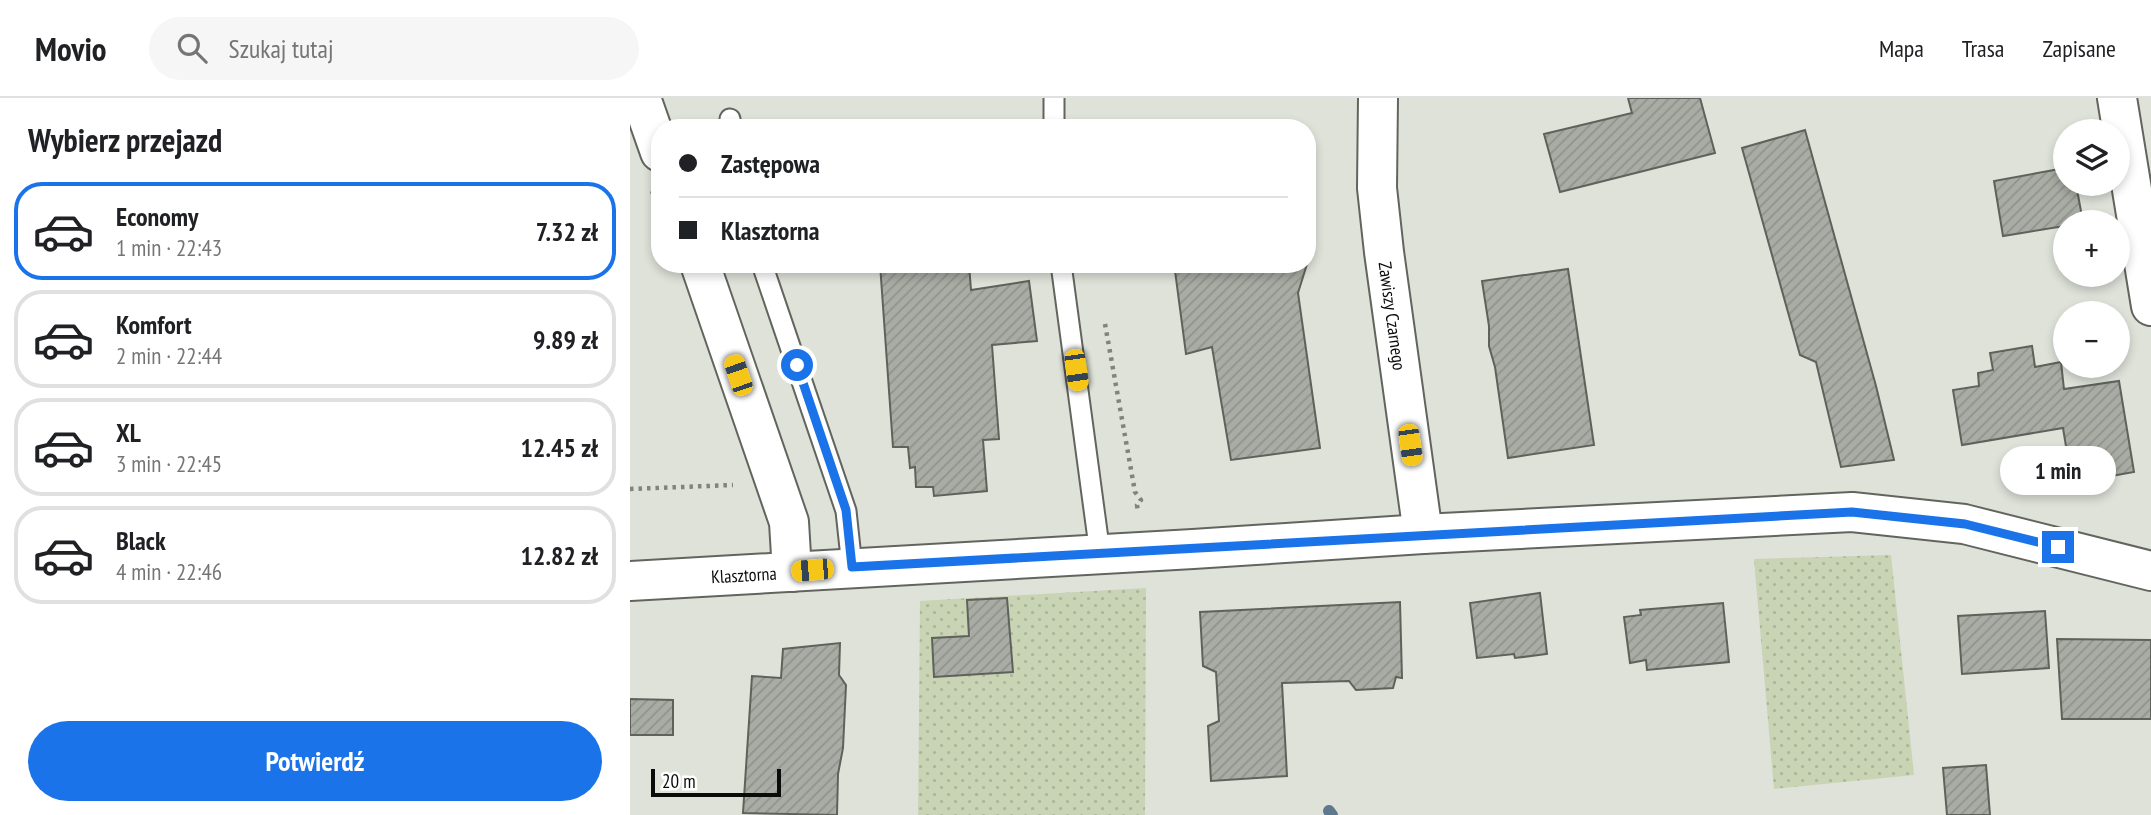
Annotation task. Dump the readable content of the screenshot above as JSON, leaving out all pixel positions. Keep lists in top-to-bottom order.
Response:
{
  "streets": {
    "street": ["Zawiszy Czarnego", "Klasztorna"]
  },
  "crossings": [
    ["Zawiszy Czarnego", "Klasztorna"]
  ],
  "scale_bar": "20 m",
  "page": {
    "header": "Movio",
    "search": "Szukaj tutaj",
    "nav": ["Mapa", "Trasa", "Zapisane"],
    "heading": "Wybierz przejazd",
    "map_buttons": ["+", "−"],
    "banner": ["Zastępowa", "Klasztorna"],
    "list": [
      {
        "name": "Economy",
        "note": "1 min · 22:43",
        "value": "7.32 zł"
      },
      {
        "name": "Komfort",
        "note": "2 min · 22:44",
        "value": "9.89 zł"
      },
      {
        "name": "XL",
        "note": "3 min · 22:45",
        "value": "12.45 zł"
      },
      {
        "name": "Black",
        "note": "4 min · 22:46",
        "value": "12.82 zł"
      }
    ],
    "bubble": "1 min",
    "buttons": "Potwierdź",
    "scale": "20 m"
  }
}
